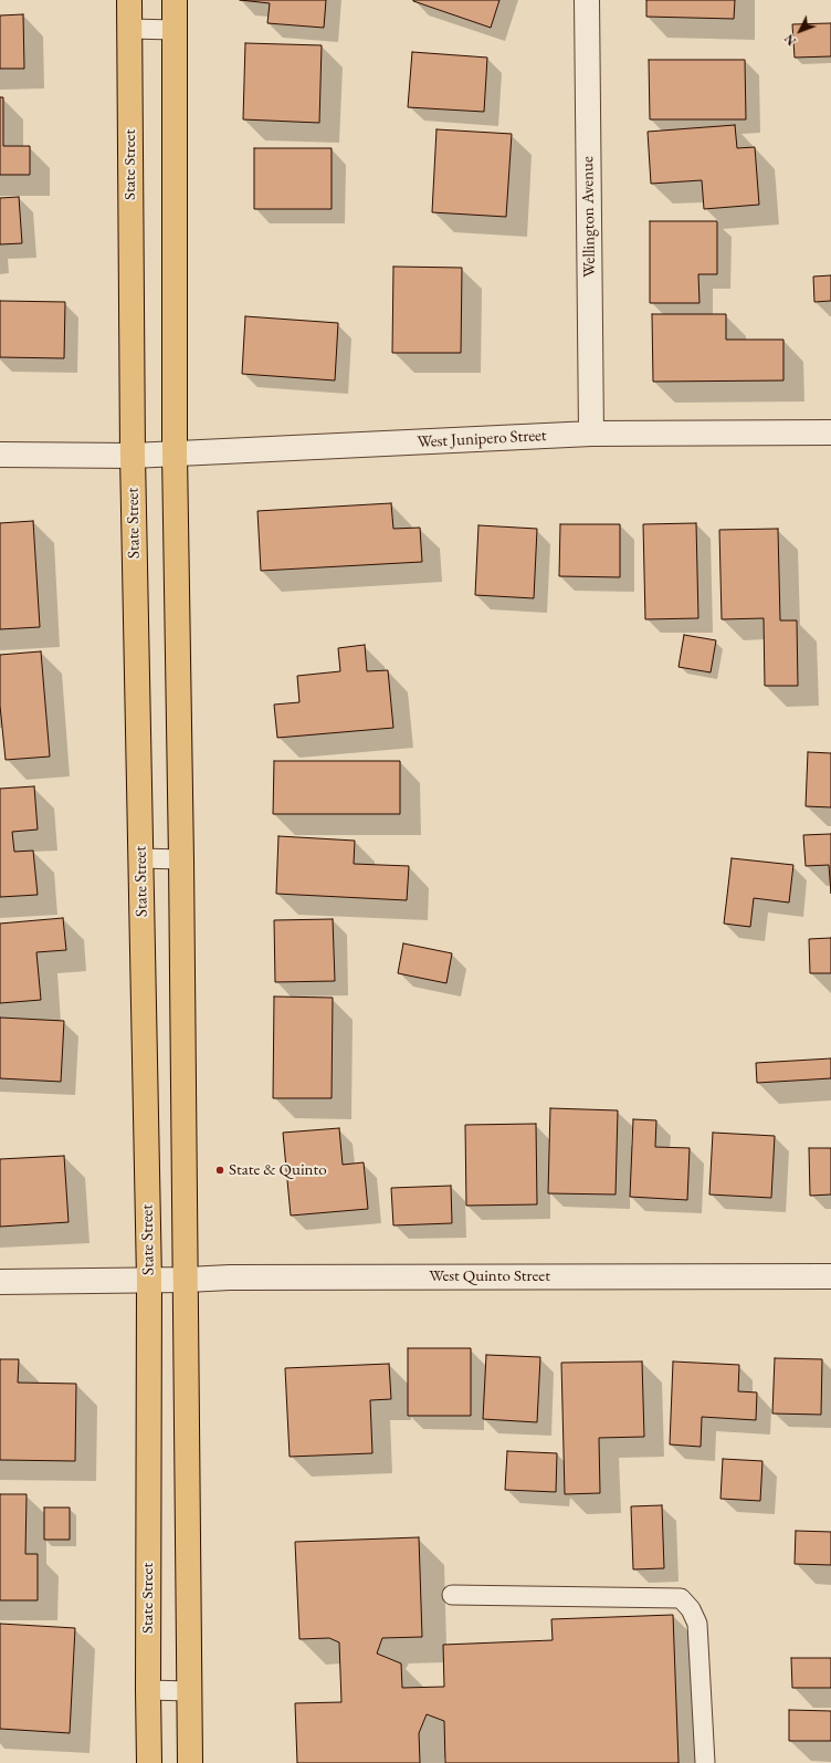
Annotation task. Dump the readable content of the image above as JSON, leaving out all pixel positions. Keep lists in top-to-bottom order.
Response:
{
  "streets": {
    "main road": ["State Street"],
    "street": ["Wellington Avenue", "West Junipero Street", "West Quinto Street"]
  },
  "crossings": [
    ["State Street", "West Junipero Street"],
    ["State Street", "West Quinto Street"],
    ["Wellington Avenue", "West Junipero Street"]
  ],
  "places": ["State & Quinto"],
  "north": "bottom left"
}
